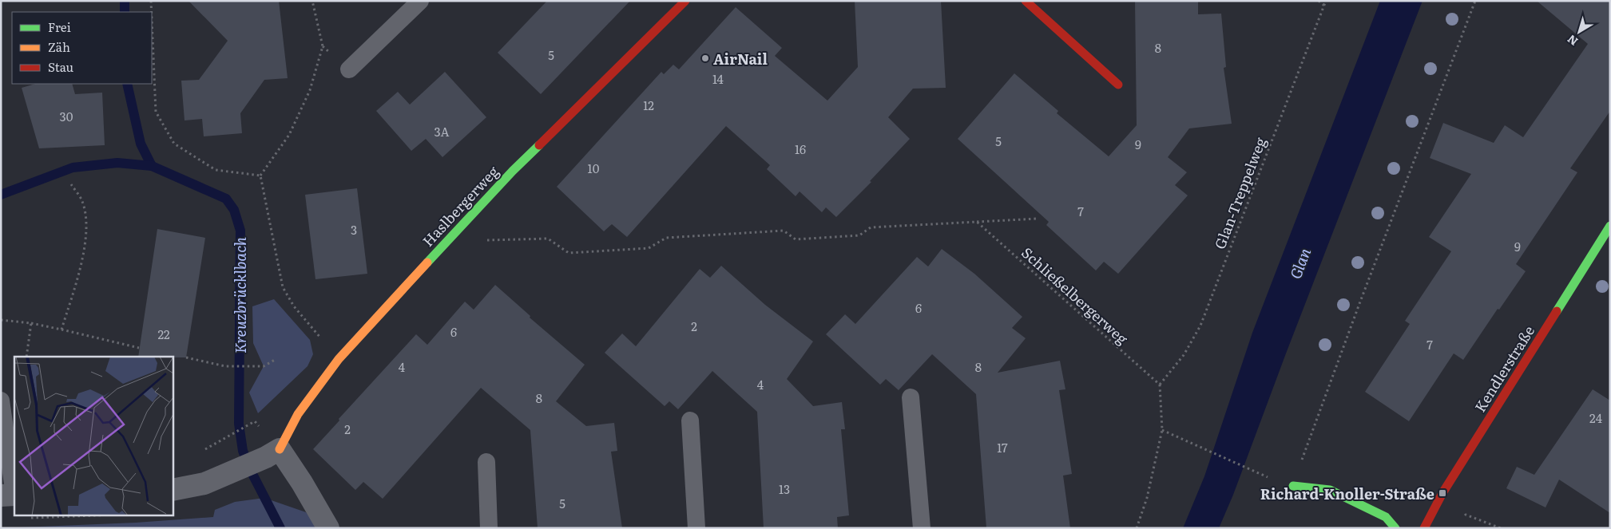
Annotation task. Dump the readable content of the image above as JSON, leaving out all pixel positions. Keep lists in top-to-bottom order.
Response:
{
  "streets": {
    "street": ["Haslbergerweg", "Kendlerstraße"],
    "path": ["Glan-Treppelweg", "Schließelbergerweg"]
  },
  "crossings": [
    ["Glan-Treppelweg", "Schließelbergerweg"]
  ],
  "water": ["Glan", "Kreuzbrücklbach"],
  "places": {
    "other": ["AirNail"],
    "transit": ["Richard-Knoller-Straße"]
  },
  "house_numbers": [
    "8",
    "5",
    "14",
    "12",
    "30",
    "3A",
    "5",
    "9",
    "16",
    "10",
    "7",
    "3",
    "9",
    "6",
    "2",
    "6",
    "22",
    "7",
    "4",
    "8",
    "4",
    "8",
    "24",
    "2",
    "17",
    "13",
    "5"
  ],
  "legend": ["Frei", "Zäh", "Stau"],
  "north": "bottom left"
}
